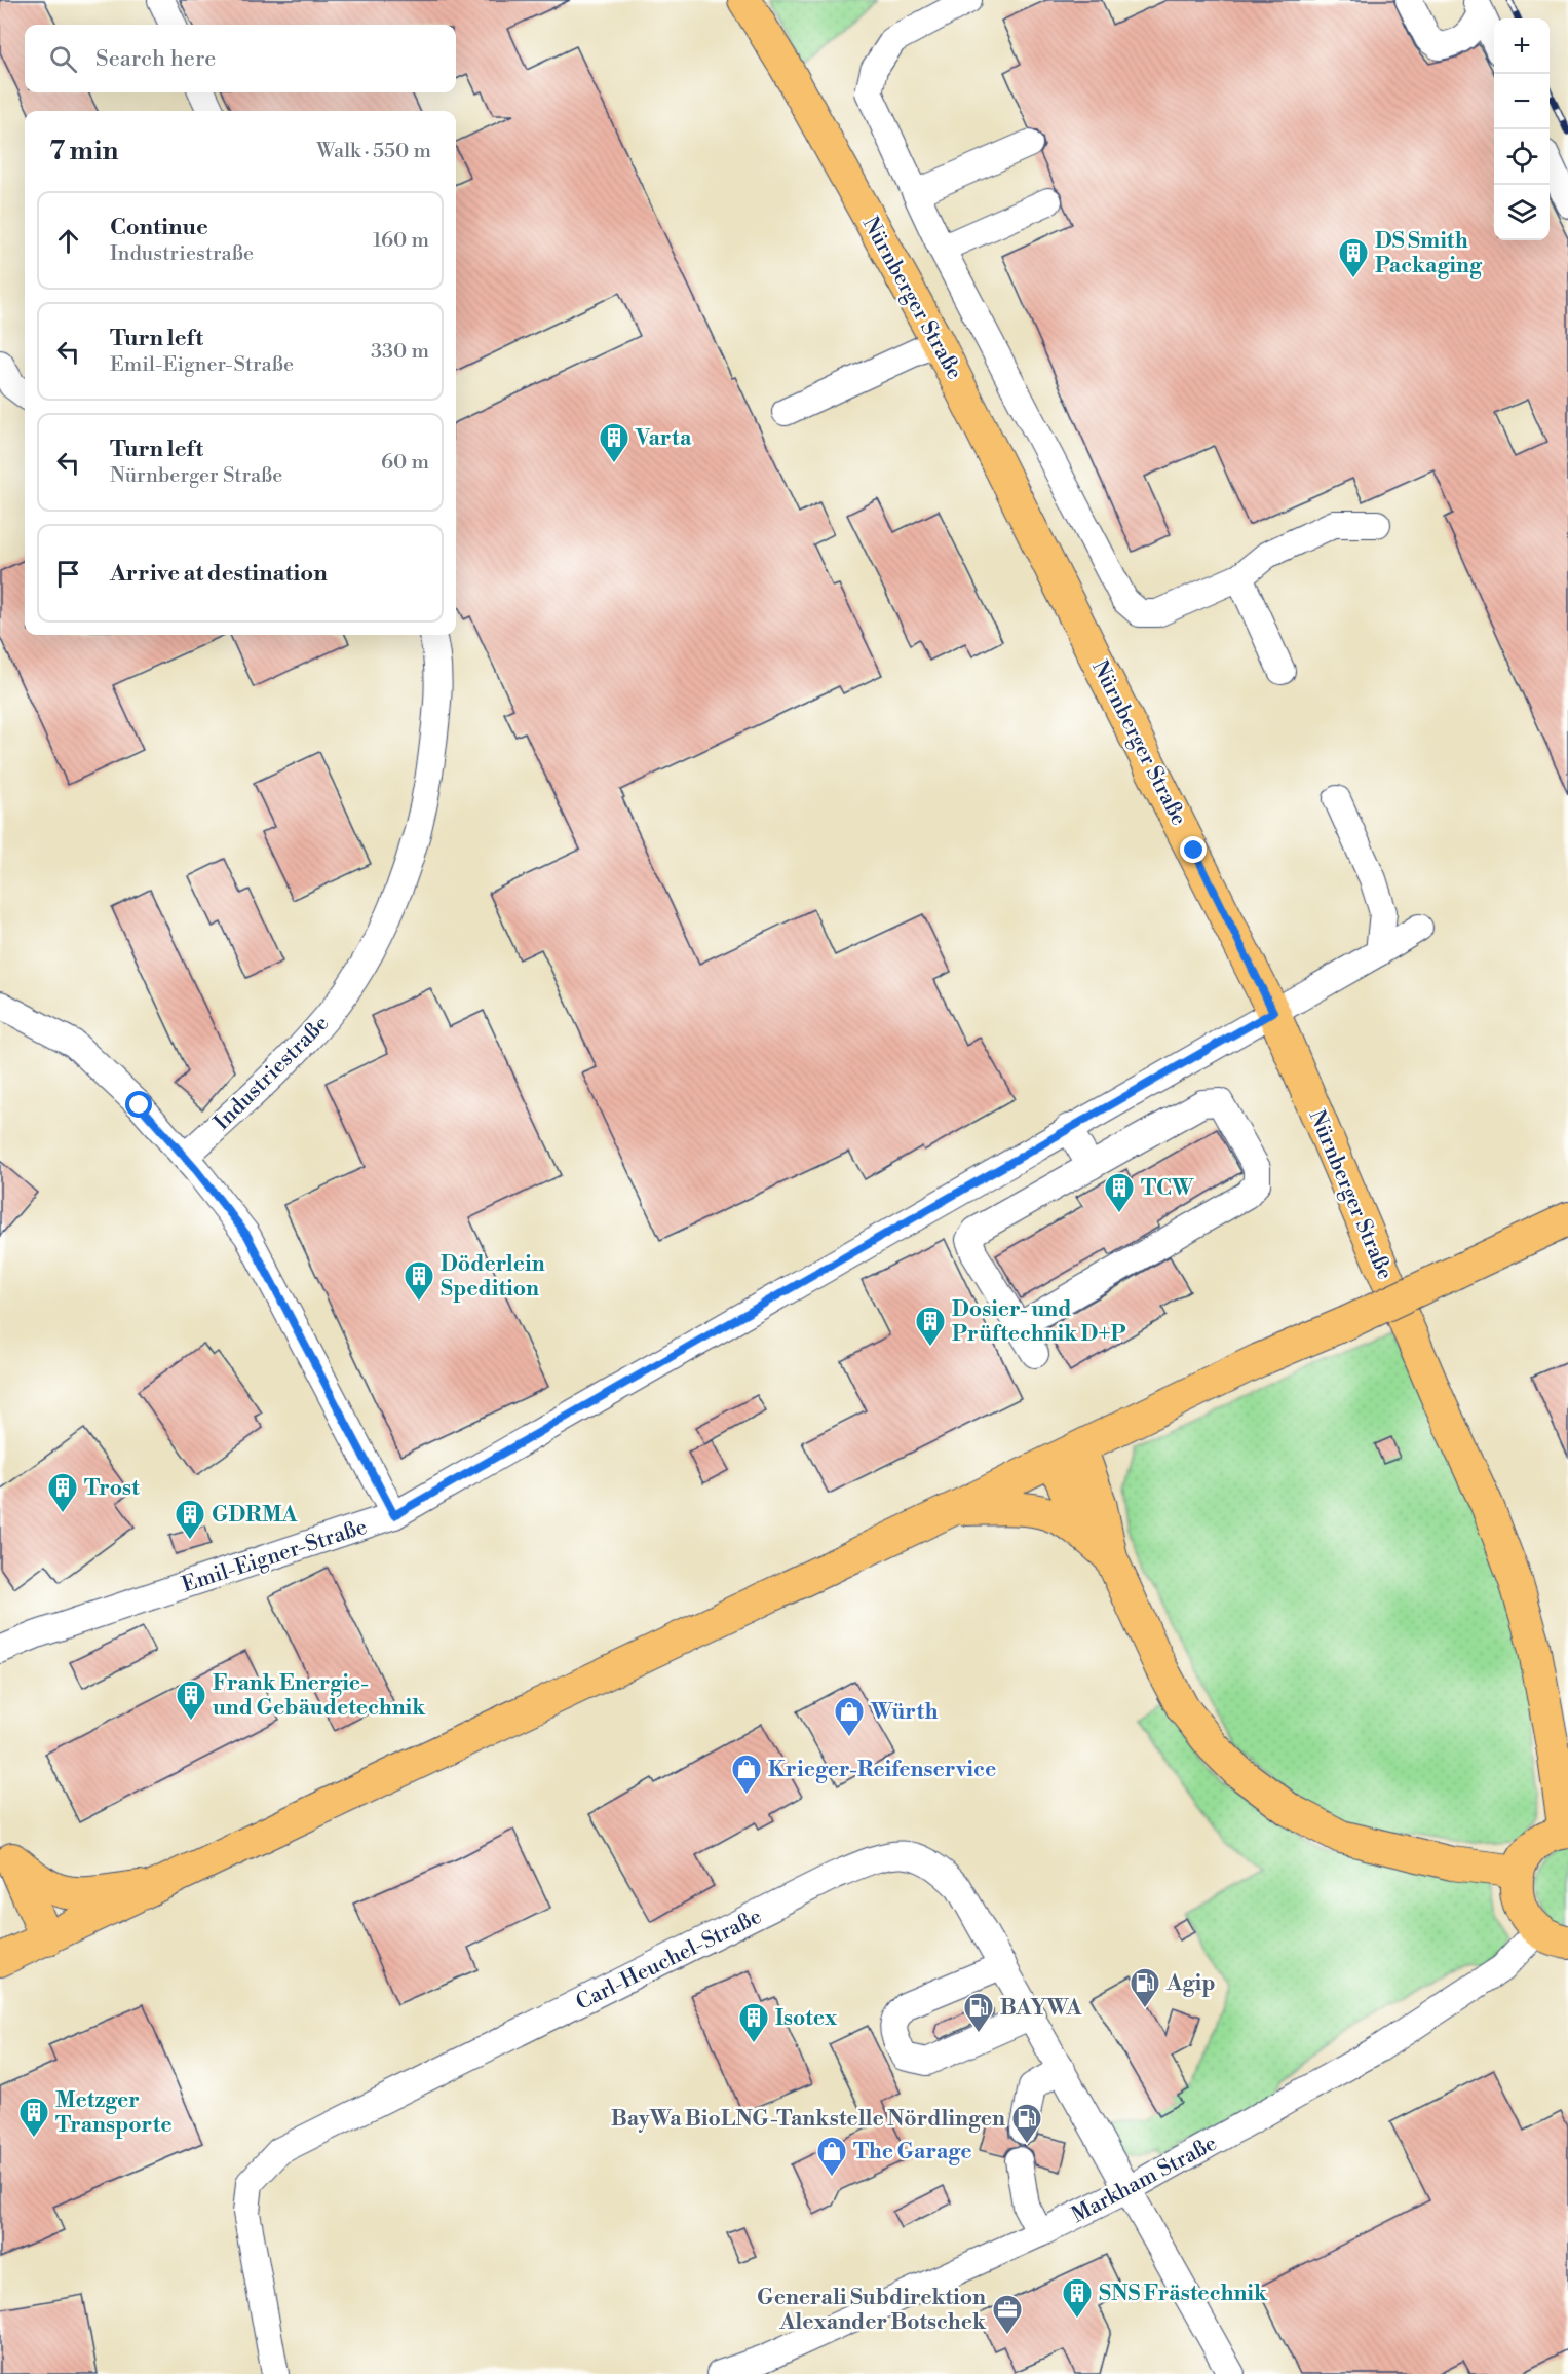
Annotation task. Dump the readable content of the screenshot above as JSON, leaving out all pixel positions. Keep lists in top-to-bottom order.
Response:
{
  "streets": {
    "main road": ["Nürnberger Straße"],
    "street": [
      "Industriestraße",
      "Emil-Eigner-Straße",
      "Carl-Heuchel-Straße",
      "Markham Straße"
    ]
  },
  "crossings": [
    ["Nürnberger Straße", "Emil-Eigner-Straße"],
    ["Carl-Heuchel-Straße", "Markham Straße"]
  ],
  "places": {
    "building": [
      "DS Smith Packaging",
      "Varta",
      "TCW",
      "Döderlein Spedition",
      "Dosier- und Prüftechnik D+P",
      "Trost",
      "GDRMA",
      "Frank Energie- und Gebäudetechnik",
      "Isotex",
      "Metzger Transporte",
      "SNS Frästechnik"
    ],
    "shop": ["Würth", "Krieger-Reifenservice", "The Garage"],
    "fuel station": ["Agip", "BAYWA", "BayWa BioLNG-Tankstelle Nördlingen"],
    "office": ["Generali Subdirektion Alexander Botschek"]
  },
  "page": {
    "map_buttons": ["+", "−"],
    "search": "Search here",
    "heading": ["7 min", "Walk · 550 m"],
    "list": [
      ["Continue", "Industriestraße", "160 m"],
      ["Turn left", "Emil-Eigner-Straße", "330 m"],
      ["Turn left", "Nürnberger Straße", "60 m"],
      "Arrive at destination"
    ]
  }
}
